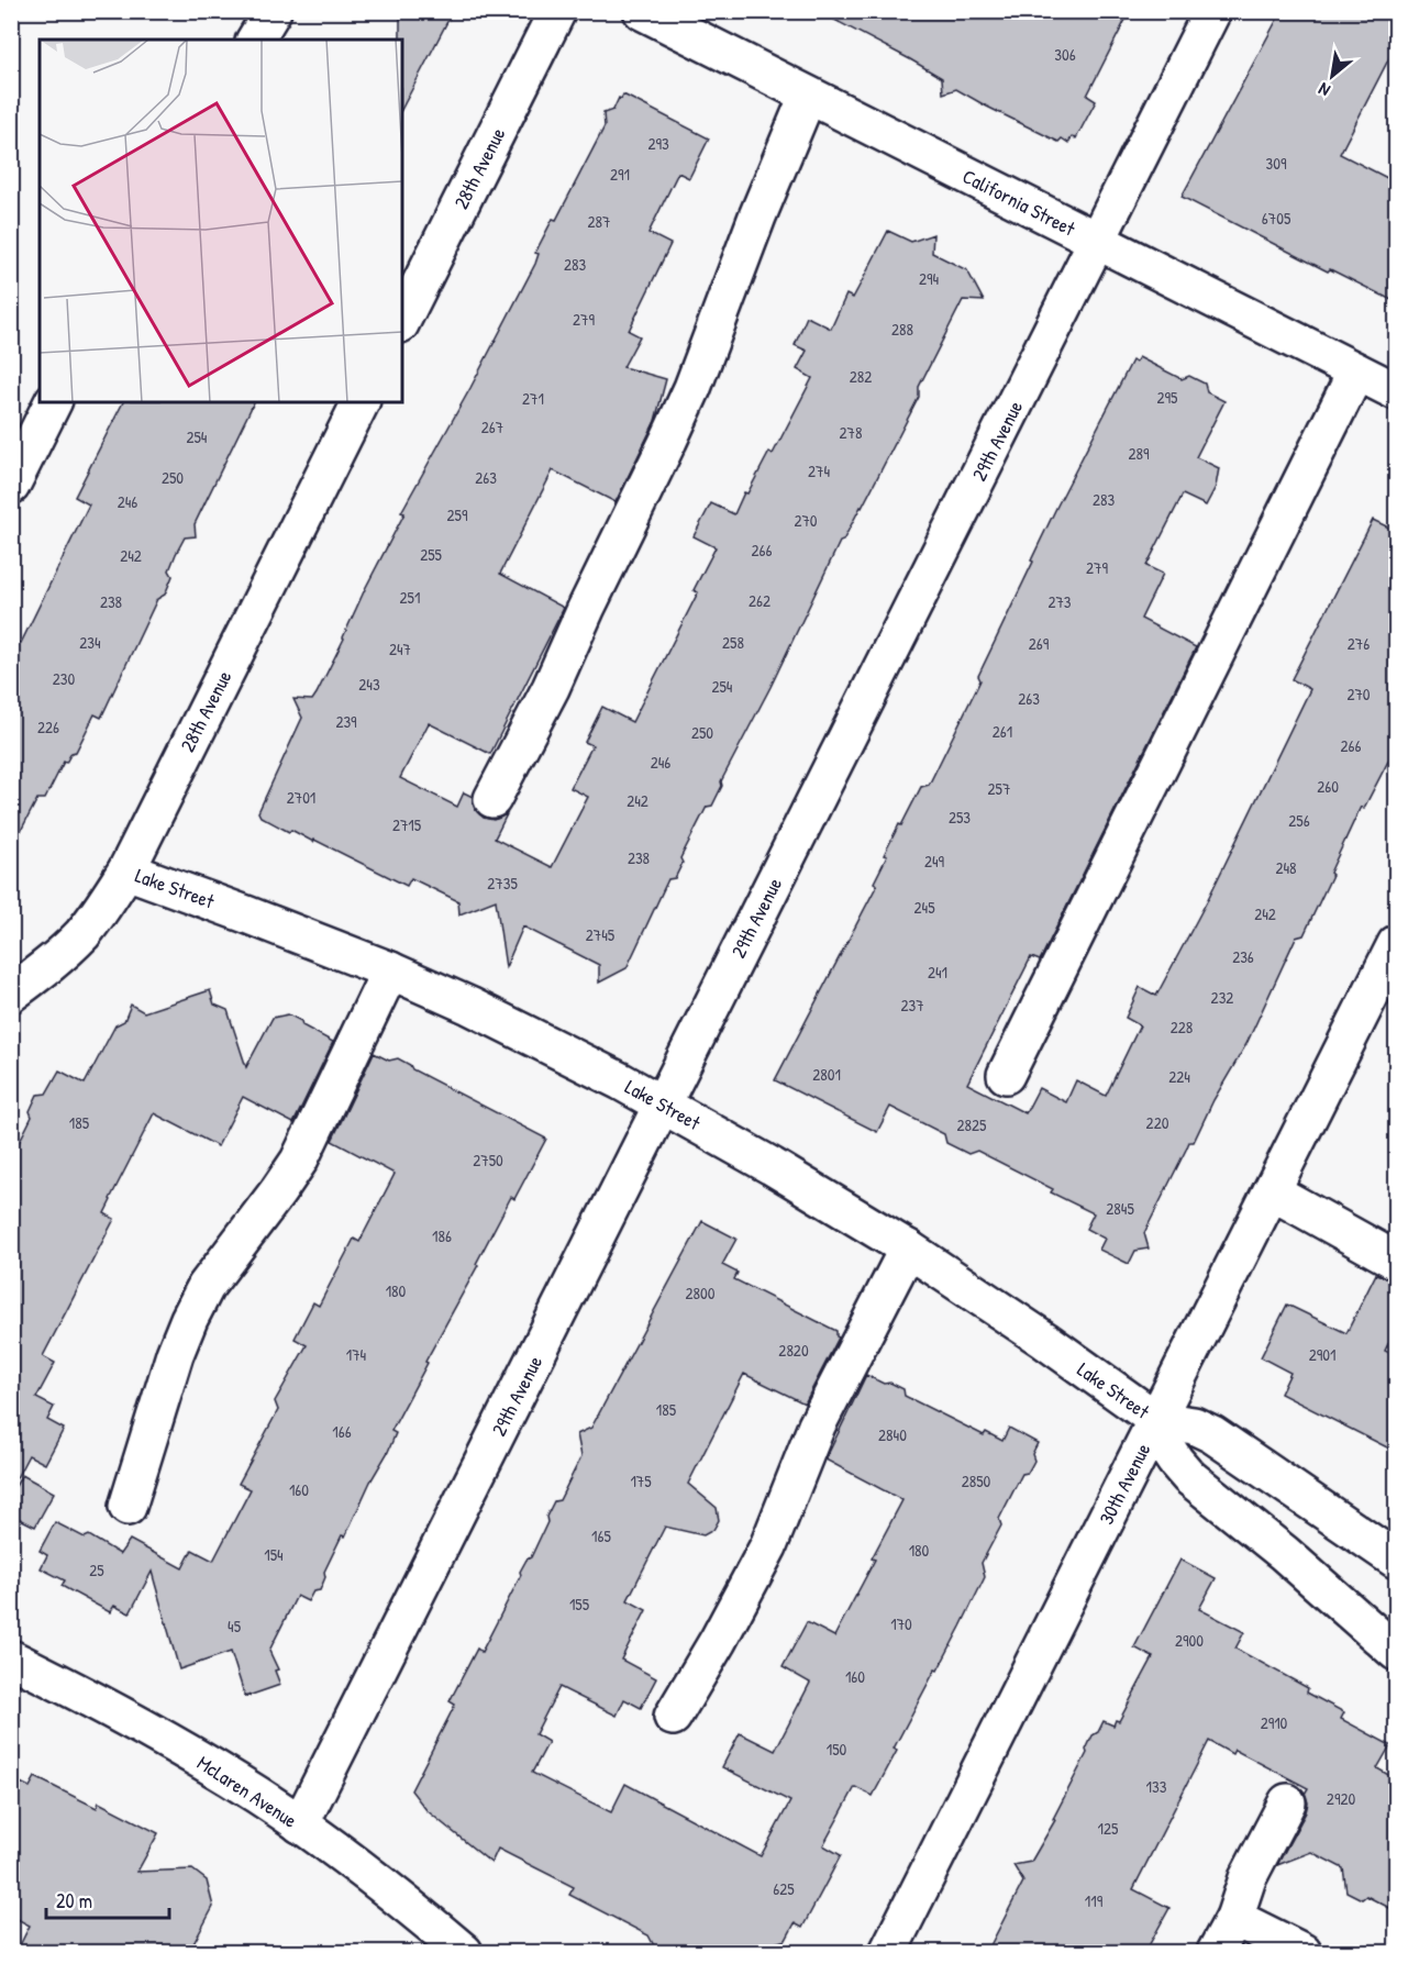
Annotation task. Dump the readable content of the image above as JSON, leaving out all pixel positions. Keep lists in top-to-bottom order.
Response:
{
  "streets": {
    "street": [
      "28th Avenue",
      "California Street",
      "29th Avenue",
      "Lake Street",
      "30th Avenue",
      "McLaren Avenue"
    ]
  },
  "crossings": [
    ["28th Avenue", "Lake Street"],
    ["California Street", "29th Avenue"],
    ["29th Avenue", "Lake Street"],
    ["29th Avenue", "McLaren Avenue"],
    ["Lake Street", "30th Avenue"]
  ],
  "house_numbers": [
    "306",
    "293",
    "309",
    "291",
    "6705",
    "287",
    "283",
    "294",
    "279",
    "288",
    "282",
    "295",
    "271",
    "267",
    "278",
    "254",
    "289",
    "274",
    "250",
    "263",
    "283",
    "246",
    "259",
    "270",
    "266",
    "255",
    "242",
    "279",
    "251",
    "262",
    "238",
    "273",
    "234",
    "258",
    "269",
    "276",
    "247",
    "230",
    "243",
    "254",
    "270",
    "263",
    "239",
    "226",
    "261",
    "250",
    "266",
    "246",
    "260",
    "257",
    "2701",
    "242",
    "253",
    "256",
    "2715",
    "238",
    "249",
    "248",
    "2735",
    "245",
    "242",
    "2745",
    "236",
    "241",
    "232",
    "237",
    "228",
    "2801",
    "224",
    "185",
    "220",
    "2825",
    "2750",
    "2845",
    "186",
    "180",
    "2800",
    "2820",
    "174",
    "2901",
    "185",
    "166",
    "2840",
    "175",
    "2850",
    "160",
    "165",
    "180",
    "154",
    "25",
    "155",
    "170",
    "45",
    "2900",
    "160",
    "2910",
    "150",
    "133",
    "2920",
    "125",
    "625",
    "119"
  ],
  "scale_bar": "20 m",
  "north": "bottom left"
}
